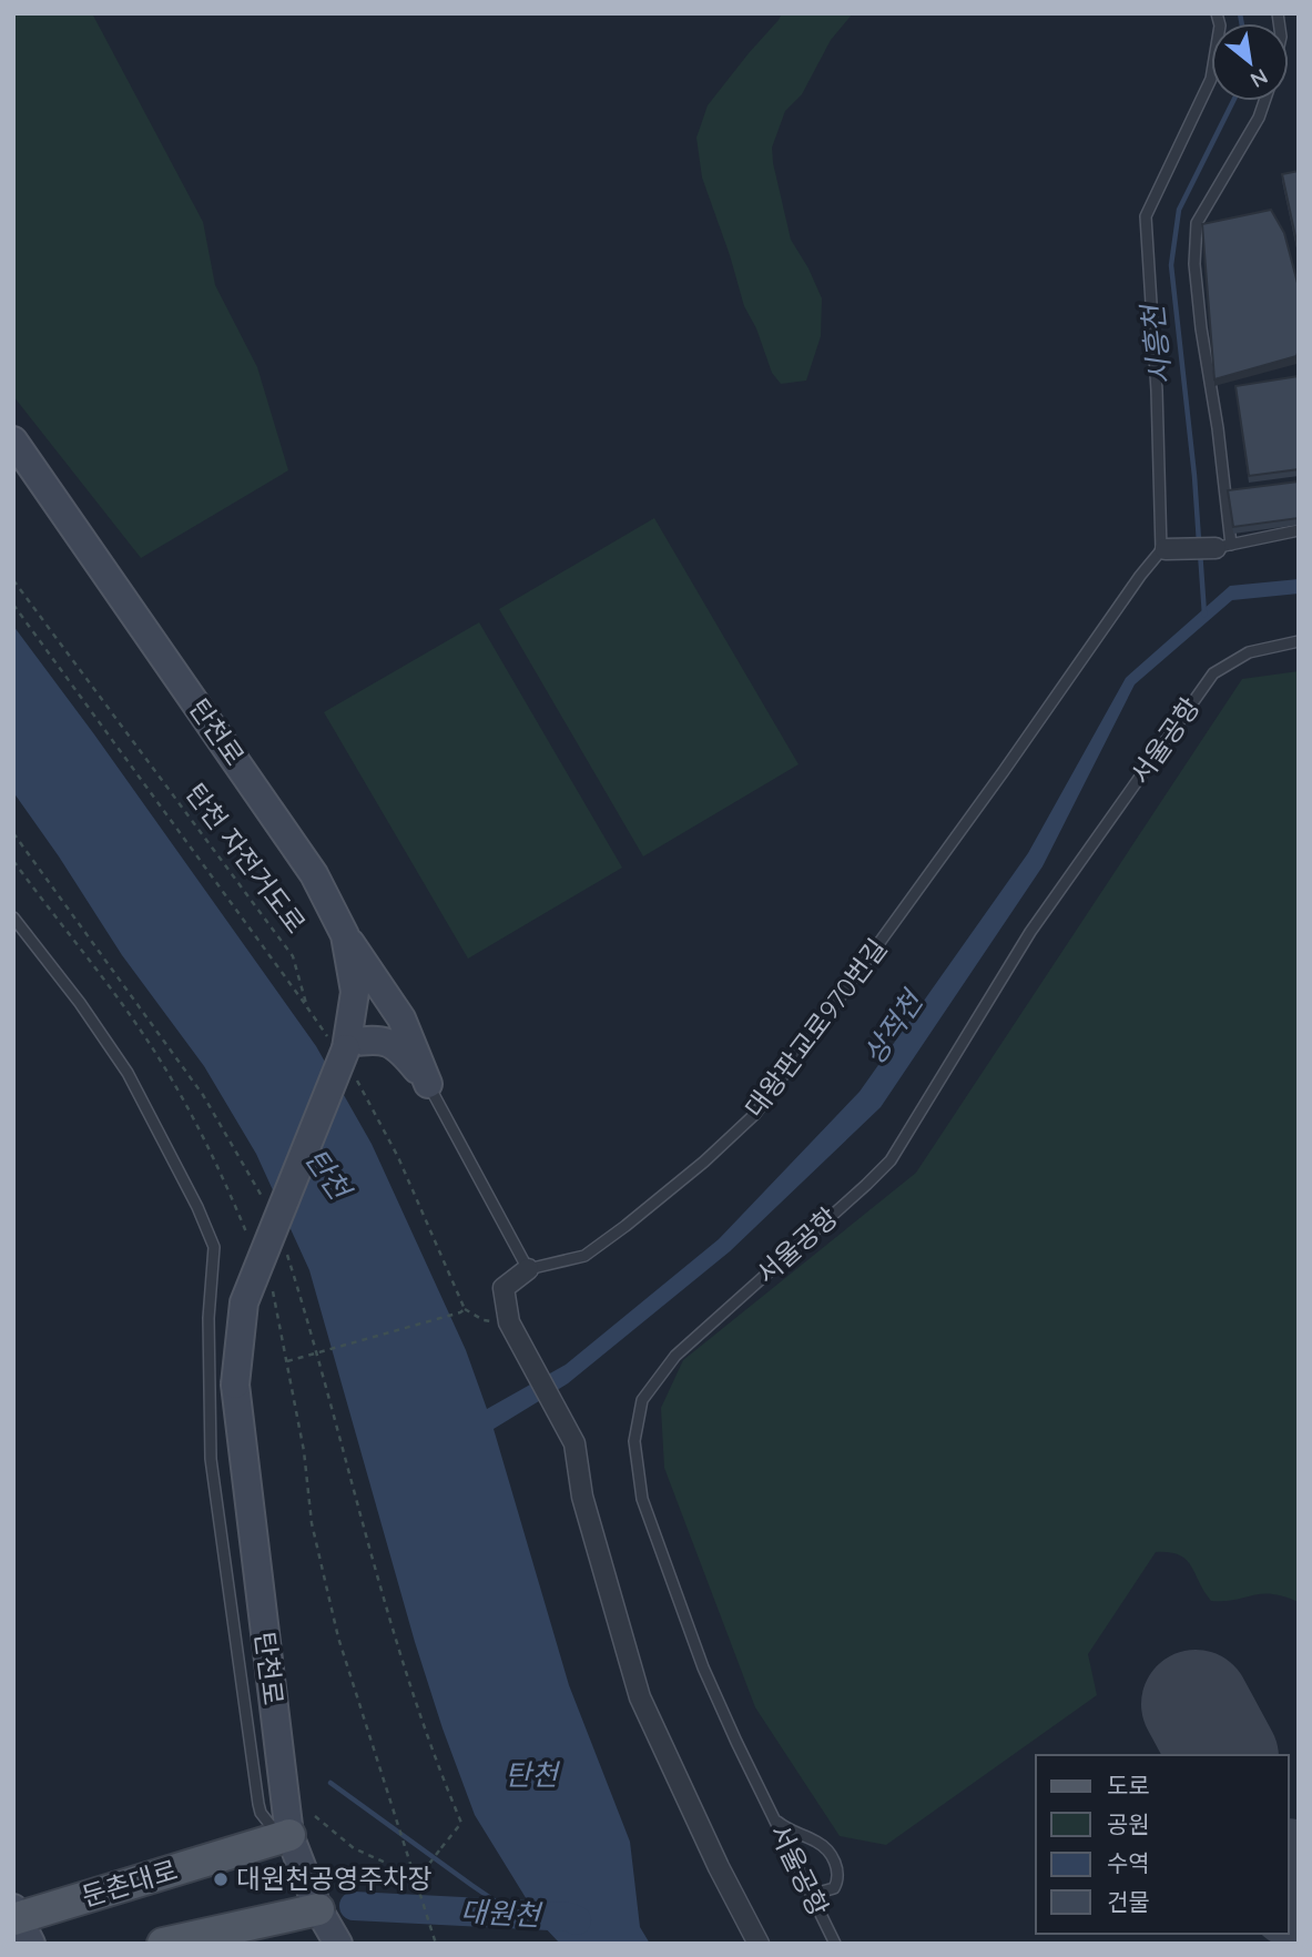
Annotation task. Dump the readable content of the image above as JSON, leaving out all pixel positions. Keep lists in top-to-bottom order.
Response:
{
  "streets": {
    "main road": ["탄천로", "둔촌대로"],
    "lane": ["서울공항", "대왕판교로970번길"],
    "path": ["탄천 자전거도로"]
  },
  "crossings": [
    ["탄천로", "탄천 자전거도로"],
    ["탄천로", "둔촌대로"]
  ],
  "water": [
    "시흥천",
    "상적천",
    "탄천",
    "대원천"
  ],
  "places": ["대원천공영주차장"],
  "legend": [
    "도로",
    "공원",
    "수역",
    "건물"
  ],
  "north": "bottom right"
}
